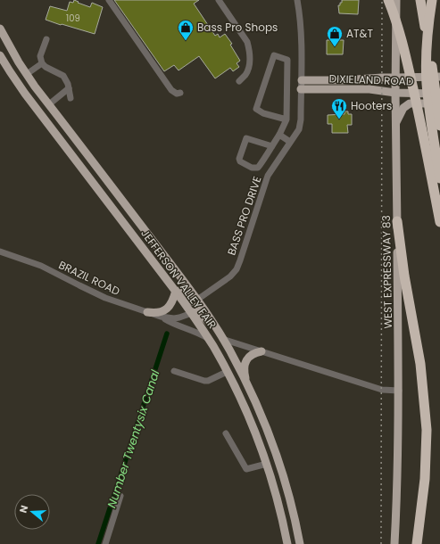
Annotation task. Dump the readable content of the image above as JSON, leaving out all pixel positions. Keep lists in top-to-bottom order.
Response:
{
  "streets": {
    "main road": ["DIXIELAND ROAD", "WEST EXPRESSWAY 83", "JEFFERSON VALLEY FAIR"],
    "street": ["BASS PRO DRIVE", "BRAZIL ROAD"]
  },
  "crossings": [
    ["DIXIELAND ROAD", "BASS PRO DRIVE"],
    ["DIXIELAND ROAD", "WEST EXPRESSWAY 83"],
    ["BRAZIL ROAD", "JEFFERSON VALLEY FAIR"]
  ],
  "water": ["Number Twentysix Canal"],
  "places": {
    "shop": ["Bass Pro Shops", "AT&T"],
    "restaurant": ["Hooters"]
  },
  "house_numbers": ["109"],
  "north": "left"
}
